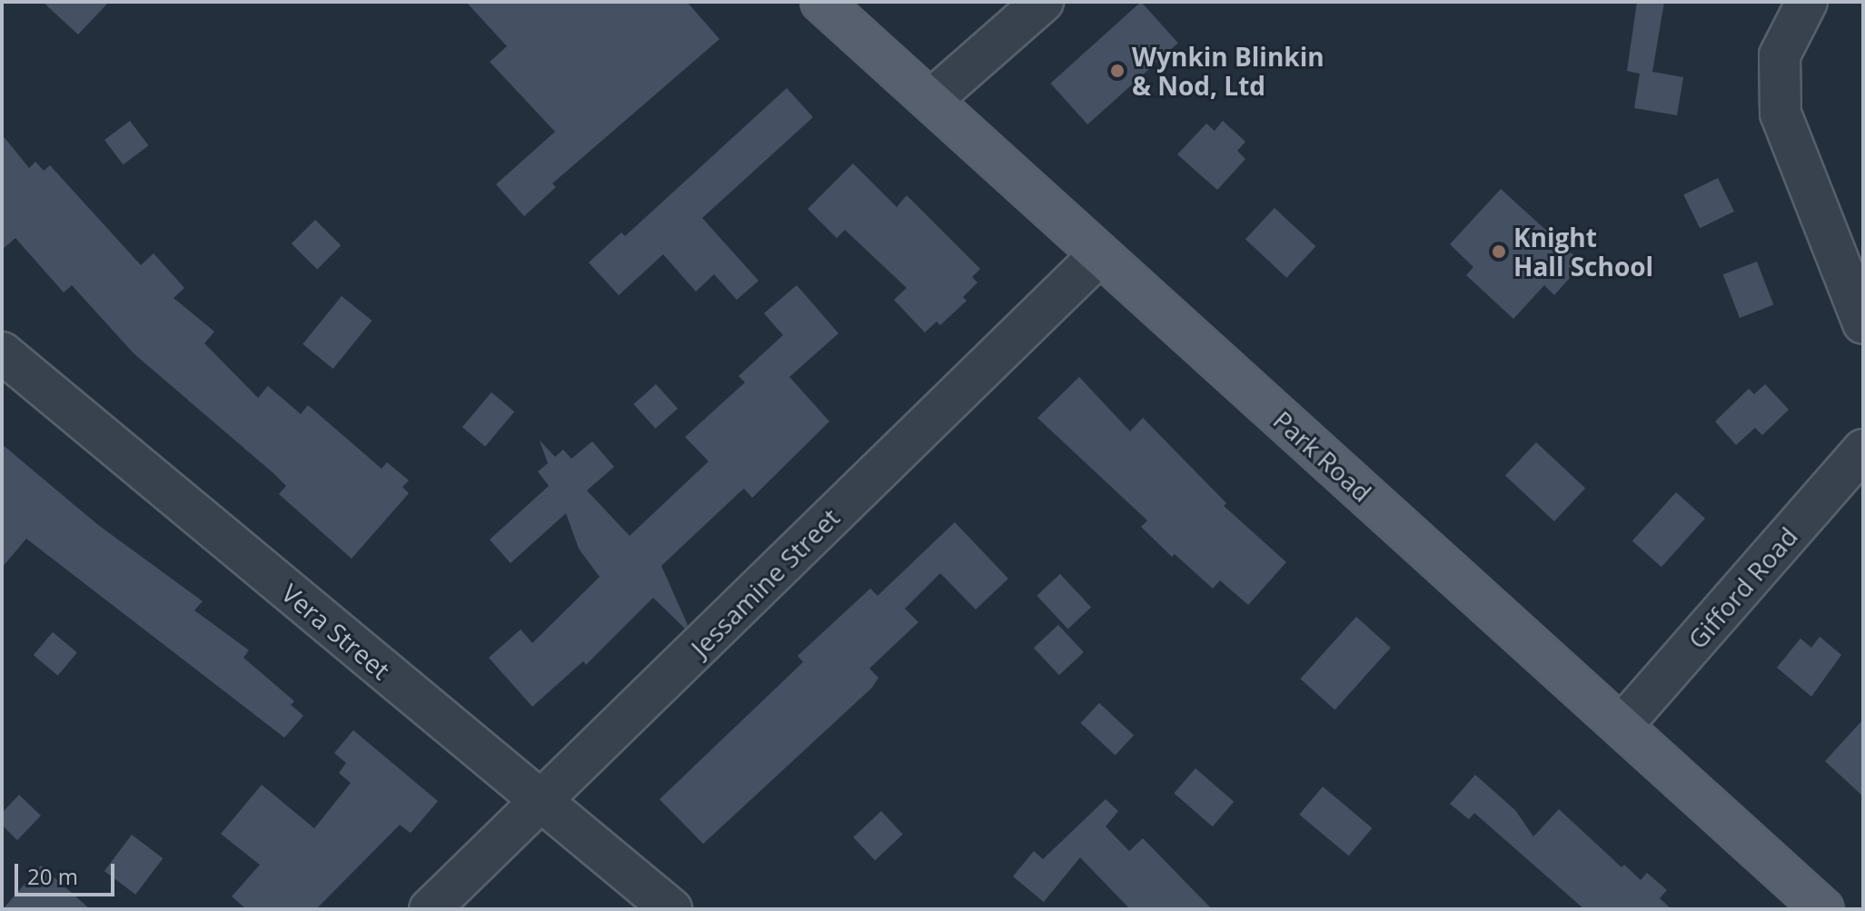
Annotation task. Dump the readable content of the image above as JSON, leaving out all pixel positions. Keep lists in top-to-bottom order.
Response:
{
  "streets": {
    "main road": ["Park Road"],
    "street": ["Jessamine Street", "Gifford Road", "Vera Street"]
  },
  "crossings": [
    ["Park Road", "Jessamine Street"],
    ["Park Road", "Gifford Road"],
    ["Jessamine Street", "Vera Street"]
  ],
  "places": ["Wynkin Blinkin & Nod, Ltd", "Knight Hall School"],
  "scale_bar": "20 m"
}
